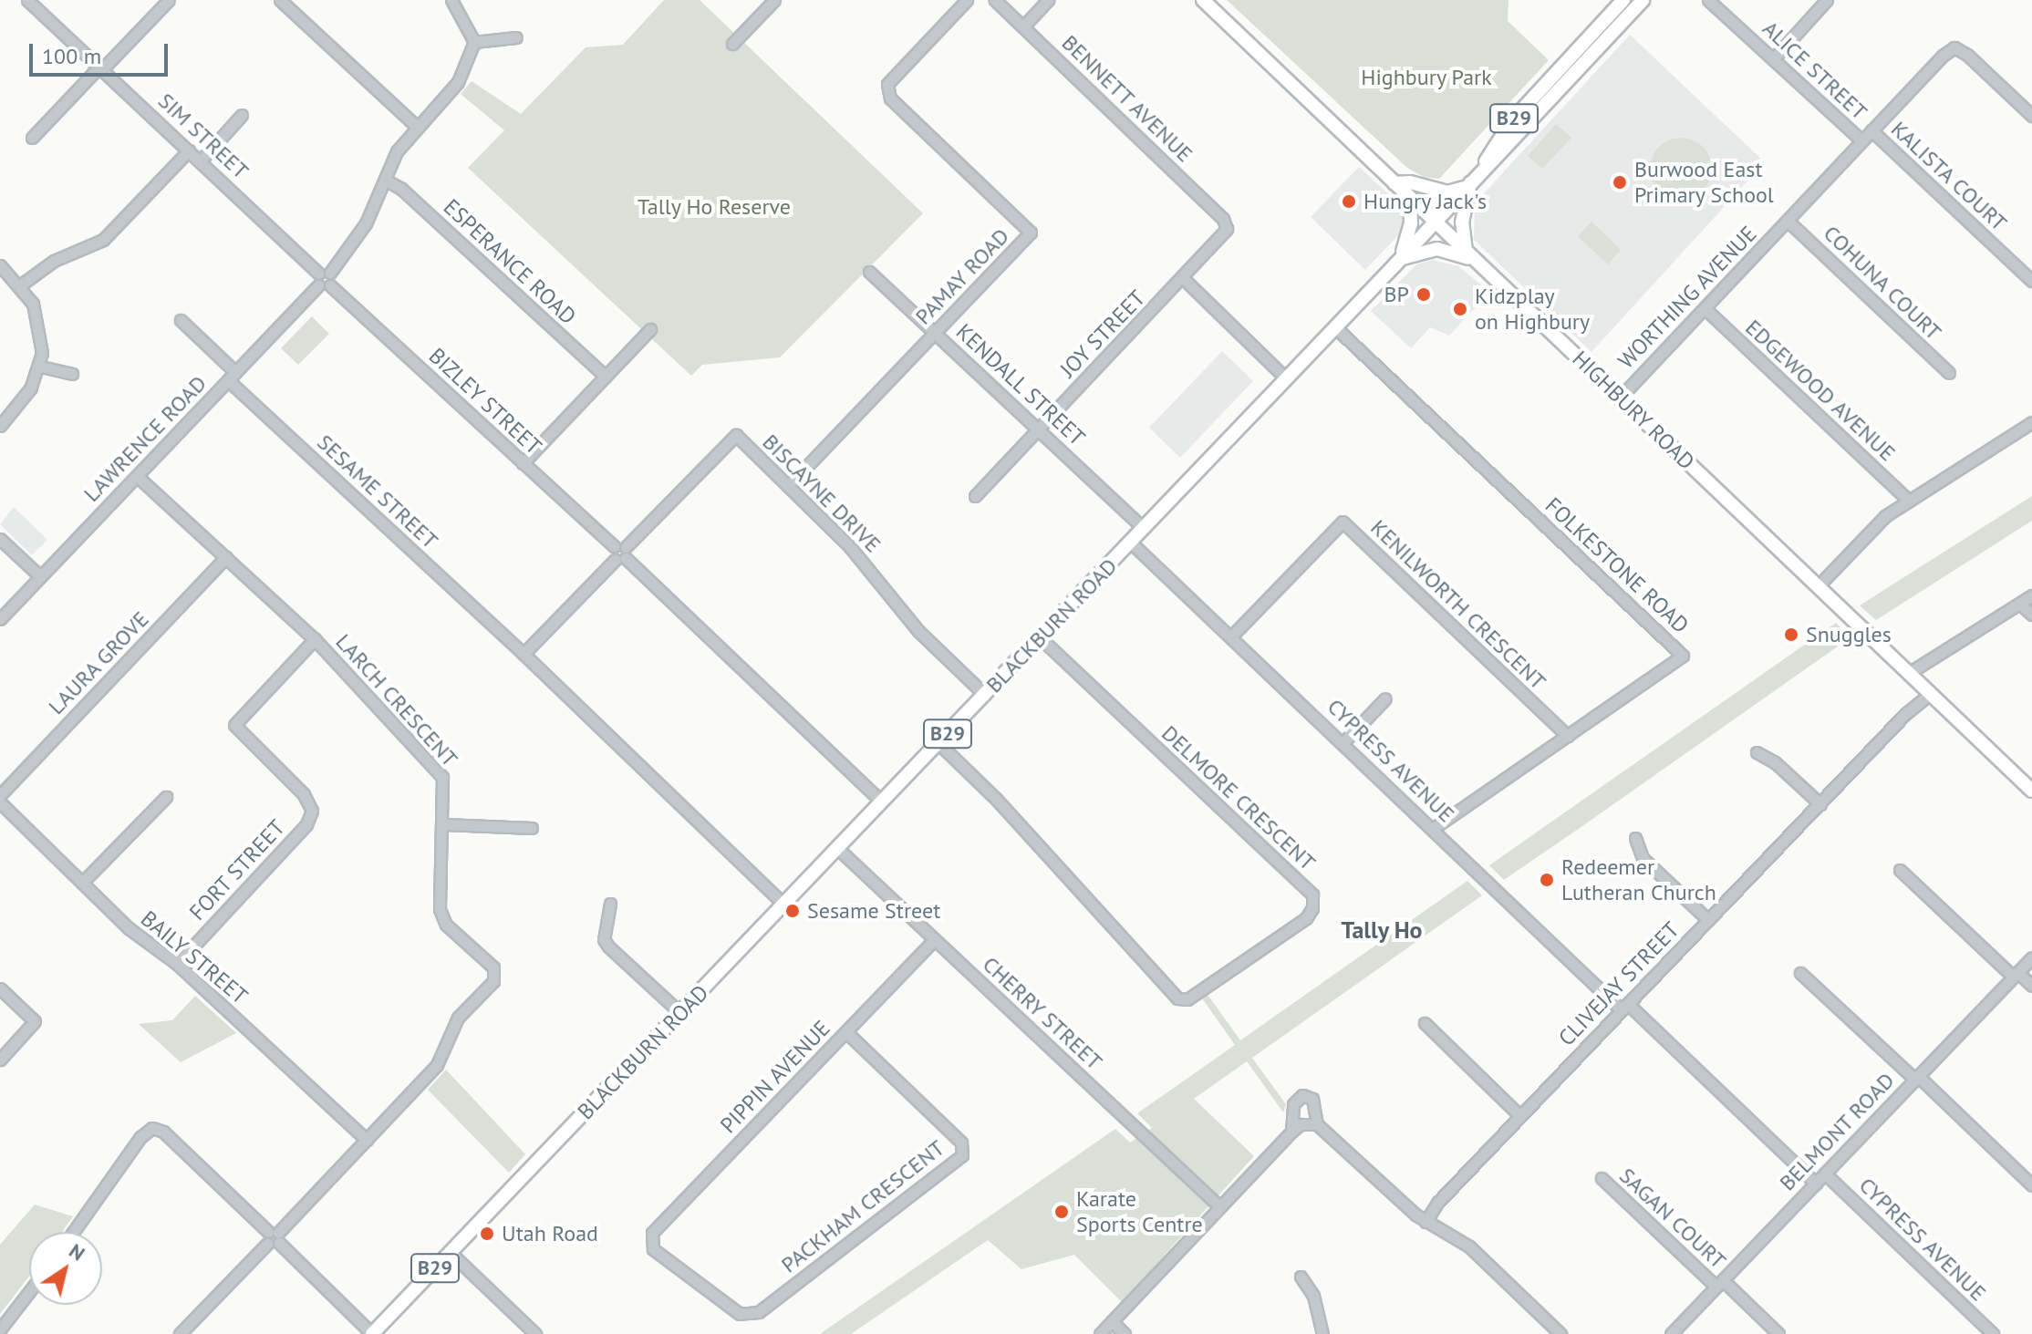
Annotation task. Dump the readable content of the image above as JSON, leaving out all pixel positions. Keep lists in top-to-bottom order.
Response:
{
  "streets": {
    "main road": ["B29", "HIGHBURY ROAD", "BLACKBURN ROAD"],
    "street": [
      "ALICE STREET",
      "BENNETT AVENUE",
      "SIM STREET",
      "KALISTA COURT",
      "ESPERANCE ROAD",
      "PAMAY ROAD",
      "COHUNA COURT",
      "WORTHING AVENUE",
      "JOY STREET",
      "KENDALL STREET",
      "EDGEWOOD AVENUE",
      "BIZLEY STREET",
      "LAWRENCE ROAD",
      "SESAME STREET",
      "BISCAYNE DRIVE",
      "FOLKESTONE ROAD",
      "KENILWORTH CRESCENT",
      "LAURA GROVE",
      "LARCH CRESCENT",
      "CYPRESS AVENUE",
      "DELMORE CRESCENT",
      "FORT STREET",
      "BAILY STREET",
      "CLIVEJAY STREET",
      "CHERRY STREET",
      "PIPPIN AVENUE",
      "BELMONT ROAD",
      "PACKHAM CRESCENT",
      "SAGAN COURT"
    ]
  },
  "crossings": [
    ["ALICE STREET", "WORTHING AVENUE"],
    ["BENNETT AVENUE", "JOY STREET"],
    ["KALISTA COURT", "WORTHING AVENUE"],
    ["PAMAY ROAD", "KENDALL STREET"],
    ["PAMAY ROAD", "BISCAYNE DRIVE"],
    ["COHUNA COURT", "WORTHING AVENUE"],
    ["WORTHING AVENUE", "EDGEWOOD AVENUE"],
    ["WORTHING AVENUE", "HIGHBURY ROAD"],
    ["JOY STREET", "KENDALL STREET"],
    ["KENDALL STREET", "BLACKBURN ROAD"],
    ["BIZLEY STREET", "BISCAYNE DRIVE"],
    ["BIZLEY STREET", "BLACKBURN ROAD"],
    ["HIGHBURY ROAD", "BLACKBURN ROAD"],
    ["HIGHBURY ROAD", "CLIVEJAY STREET"],
    ["LAWRENCE ROAD", "SESAME STREET"],
    ["LAWRENCE ROAD", "LARCH CRESCENT"],
    ["SESAME STREET", "BLACKBURN ROAD"],
    ["BISCAYNE DRIVE", "BLACKBURN ROAD"],
    ["FOLKESTONE ROAD", "KENILWORTH CRESCENT"],
    ["FOLKESTONE ROAD", "BLACKBURN ROAD"],
    ["FOLKESTONE ROAD", "CYPRESS AVENUE"],
    ["KENILWORTH CRESCENT", "CYPRESS AVENUE"],
    ["BLACKBURN ROAD", "CYPRESS AVENUE"],
    ["BLACKBURN ROAD", "DELMORE CRESCENT"],
    ["BLACKBURN ROAD", "CHERRY STREET"],
    ["LAURA GROVE", "LARCH CRESCENT"],
    ["LARCH CRESCENT", "FORT STREET"],
    ["LARCH CRESCENT", "BAILY STREET"],
    ["CYPRESS AVENUE", "CLIVEJAY STREET"],
    ["CYPRESS AVENUE", "BELMONT ROAD"],
    ["FORT STREET", "BAILY STREET"],
    ["CHERRY STREET", "PIPPIN AVENUE"],
    ["PIPPIN AVENUE", "PACKHAM CRESCENT"],
    ["BELMONT ROAD", "SAGAN COURT"]
  ],
  "districts": ["Tally Ho"],
  "parks": ["Highbury Park", "Tally Ho Reserve"],
  "places": [
    "Burwood East Primary School",
    "Hungry Jack's",
    "BP",
    "Kidzplay on Highbury",
    "Snuggles",
    "Redeemer Lutheran Church",
    "Sesame Street",
    "Karate Sports Centre",
    "Utah Road"
  ],
  "scale_bar": "100 m",
  "north": "top right"
}
